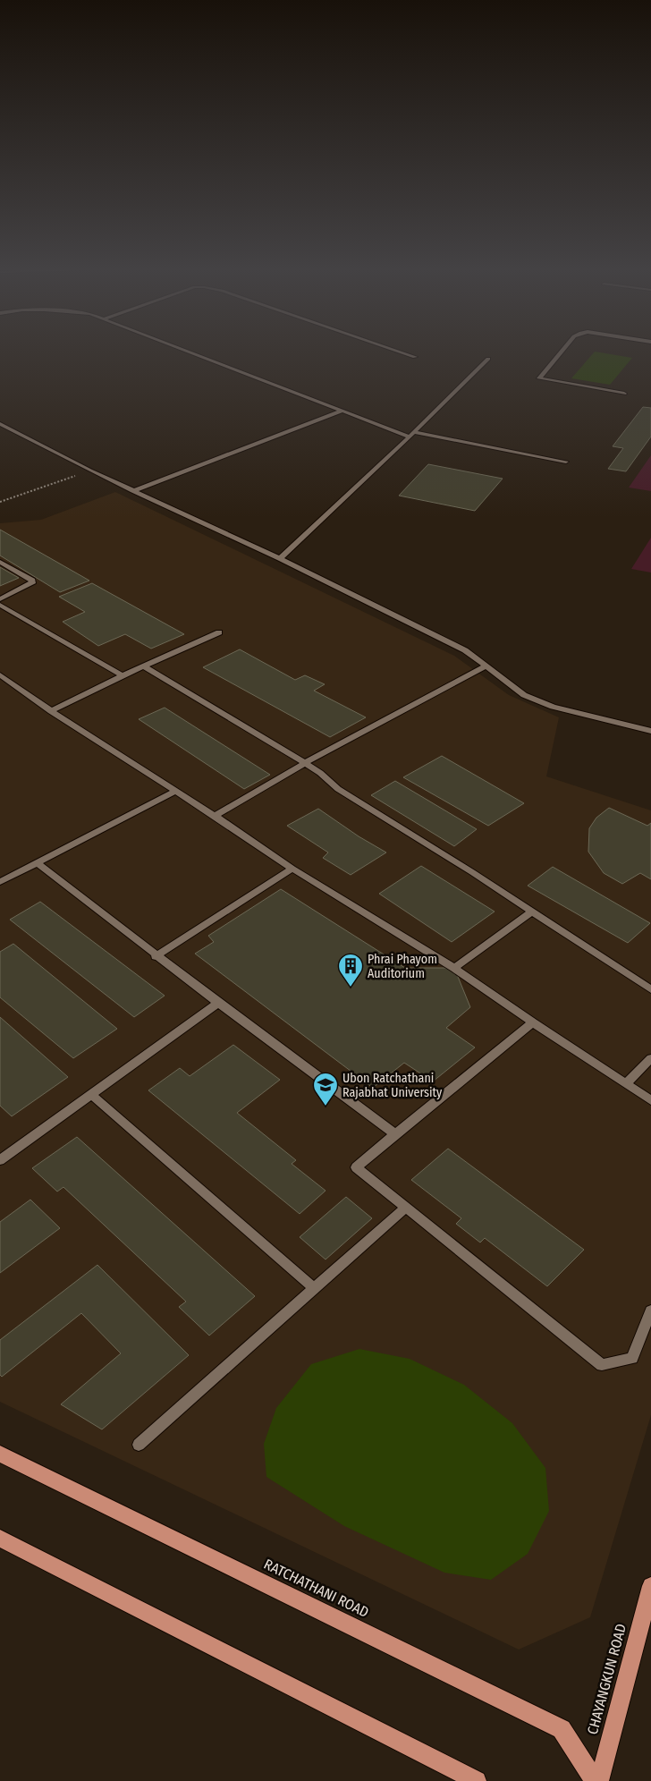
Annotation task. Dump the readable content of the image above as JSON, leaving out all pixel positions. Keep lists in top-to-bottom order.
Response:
{
  "streets": {
    "main road": ["RATCHATHANI ROAD", "CHAYANGKUN ROAD"]
  },
  "places": {
    "building": ["Phrai Phayom Auditorium"],
    "school or university": ["Ubon Ratchathani Rajabhat University"]
  }
}
